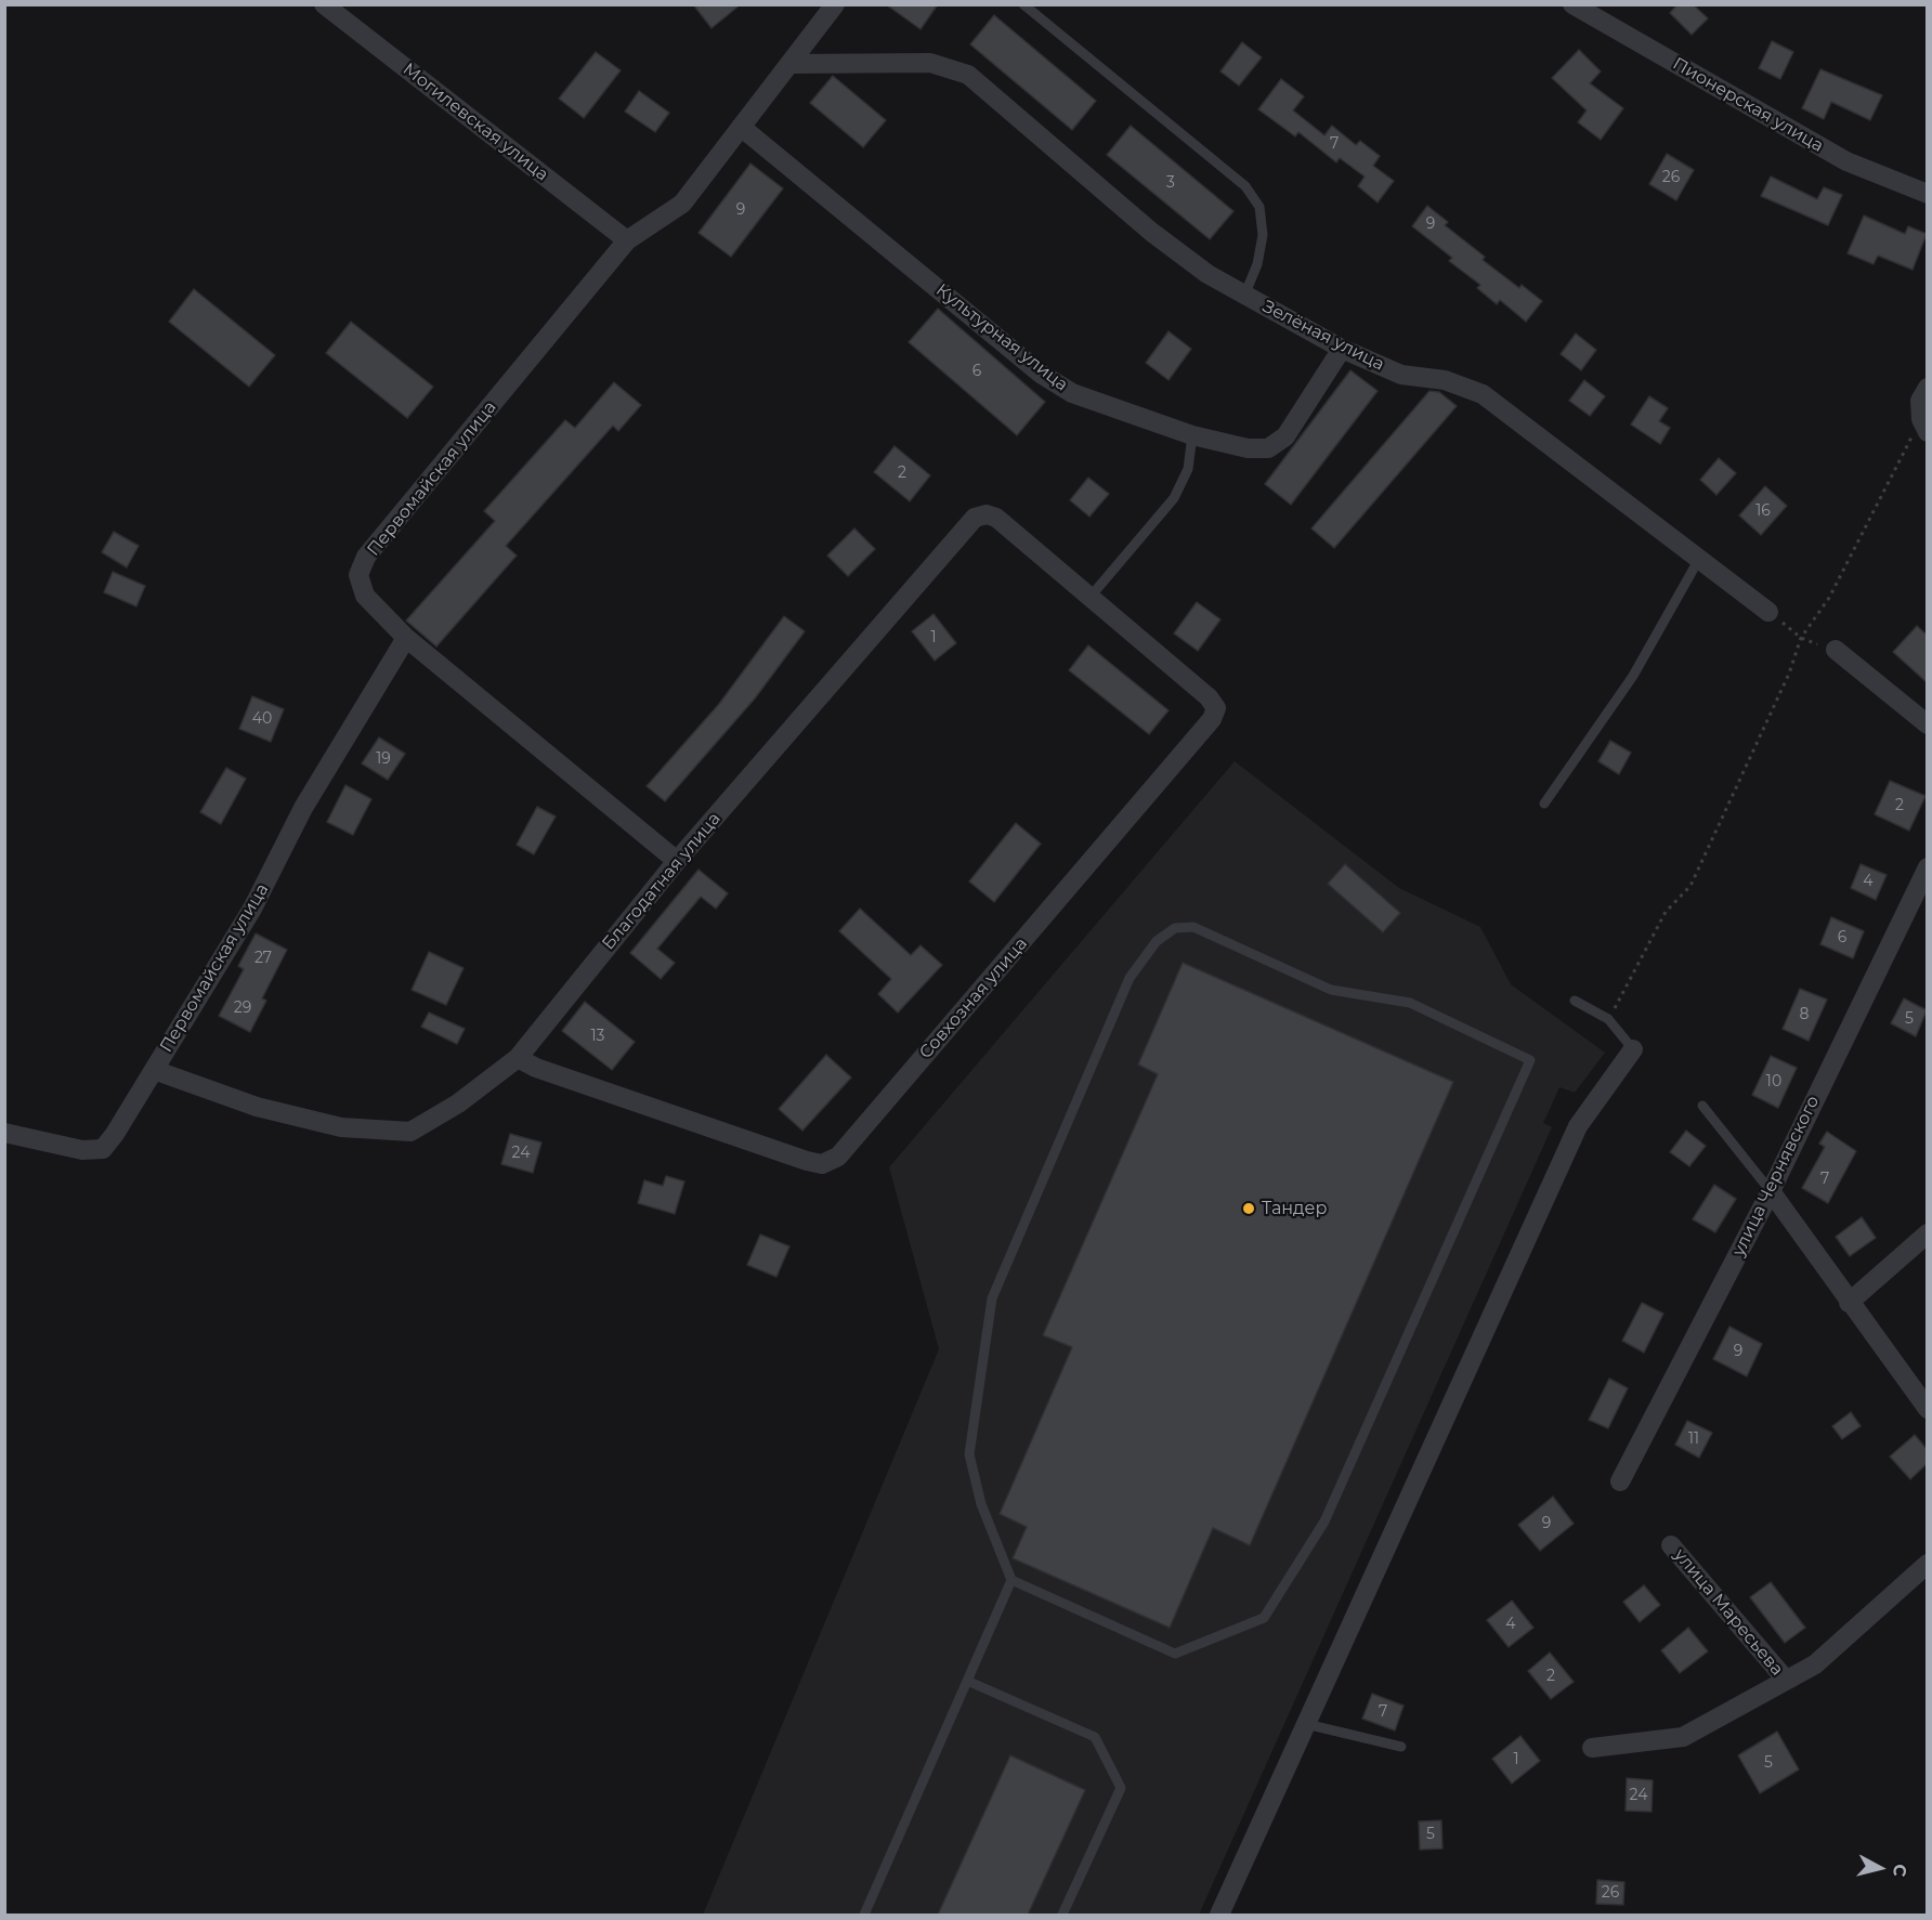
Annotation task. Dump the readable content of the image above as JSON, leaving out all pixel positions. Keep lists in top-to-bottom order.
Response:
{
  "streets": {
    "street": [
      "Пионерская улица",
      "Могилевская улица",
      "Зелёная улица",
      "Культурная улица",
      "Первомайская улица",
      "Благодатная улица",
      "Совхозная улица",
      "улица Чернявского",
      "улица Маресьева"
    ]
  },
  "crossings": [
    ["Могилевская улица", "Первомайская улица"],
    ["Зелёная улица", "Культурная улица"],
    ["Культурная улица", "Первомайская улица"],
    ["Первомайская улица", "Благодатная улица"],
    ["Благодатная улица", "Совхозная улица"]
  ],
  "places": ["Тандер"],
  "house_numbers": [
    "7",
    "26",
    "3",
    "9",
    "9",
    "6",
    "2",
    "16",
    "1",
    "40",
    "19",
    "2",
    "4",
    "6",
    "27",
    "29",
    "8",
    "5",
    "13",
    "10",
    "24",
    "7",
    "9",
    "11",
    "9",
    "4",
    "2",
    "7",
    "1",
    "5",
    "24",
    "5",
    "26"
  ],
  "north": "right"
}
